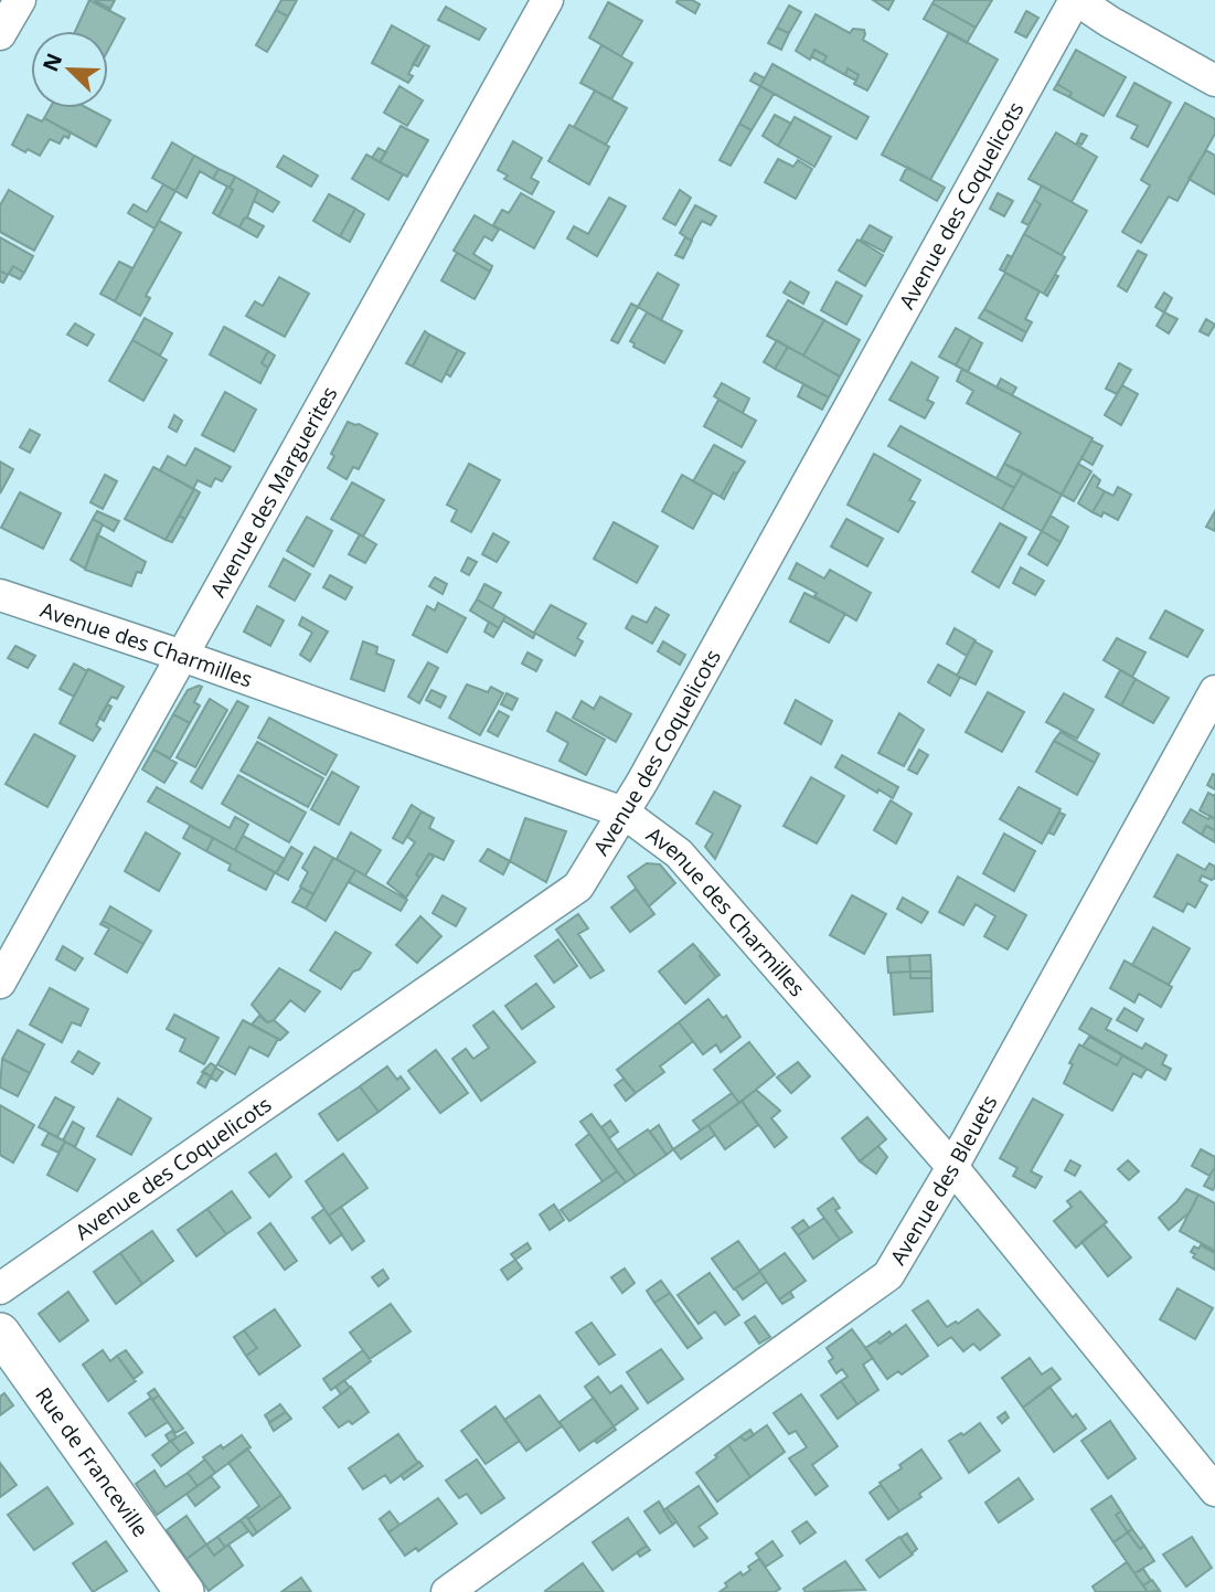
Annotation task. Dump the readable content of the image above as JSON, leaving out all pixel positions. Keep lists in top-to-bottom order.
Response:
{
  "streets": {
    "street": [
      "Avenue des Coquelicots",
      "Avenue des Marguerites",
      "Avenue des Charmilles",
      "Avenue des Bleuets",
      "Rue de Franceville"
    ]
  },
  "crossings": [
    ["Avenue des Coquelicots", "Avenue des Charmilles"],
    ["Avenue des Marguerites", "Avenue des Charmilles"],
    ["Avenue des Charmilles", "Avenue des Bleuets"]
  ],
  "north": "top left"
}
